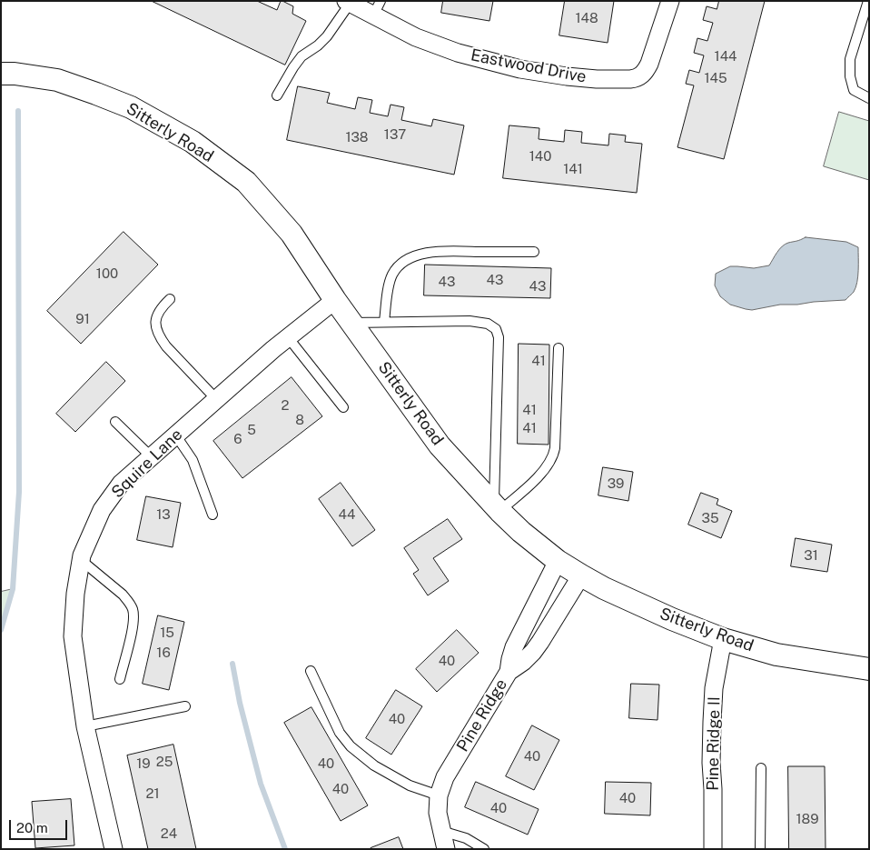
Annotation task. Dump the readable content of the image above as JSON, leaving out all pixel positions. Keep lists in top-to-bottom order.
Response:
{
  "streets": {
    "street": [
      "Eastwood Drive",
      "Sitterly Road",
      "Squire Lane",
      "Pine Ridge",
      "Pine Ridge II"
    ]
  },
  "crossings": [
    ["Sitterly Road", "Squire Lane"],
    ["Sitterly Road", "Pine Ridge"],
    ["Sitterly Road", "Pine Ridge II"]
  ],
  "house_numbers": [
    "148",
    "144",
    "145",
    "137",
    "138",
    "140",
    "141",
    "100",
    "43",
    "43",
    "43",
    "91",
    "41",
    "2",
    "41",
    "8",
    "41",
    "5",
    "6",
    "39",
    "13",
    "44",
    "35",
    "31",
    "15",
    "16",
    "40",
    "40",
    "40",
    "25",
    "19",
    "40",
    "40",
    "21",
    "40",
    "40",
    "189",
    "24"
  ],
  "scale_bar": "20 m"
}
